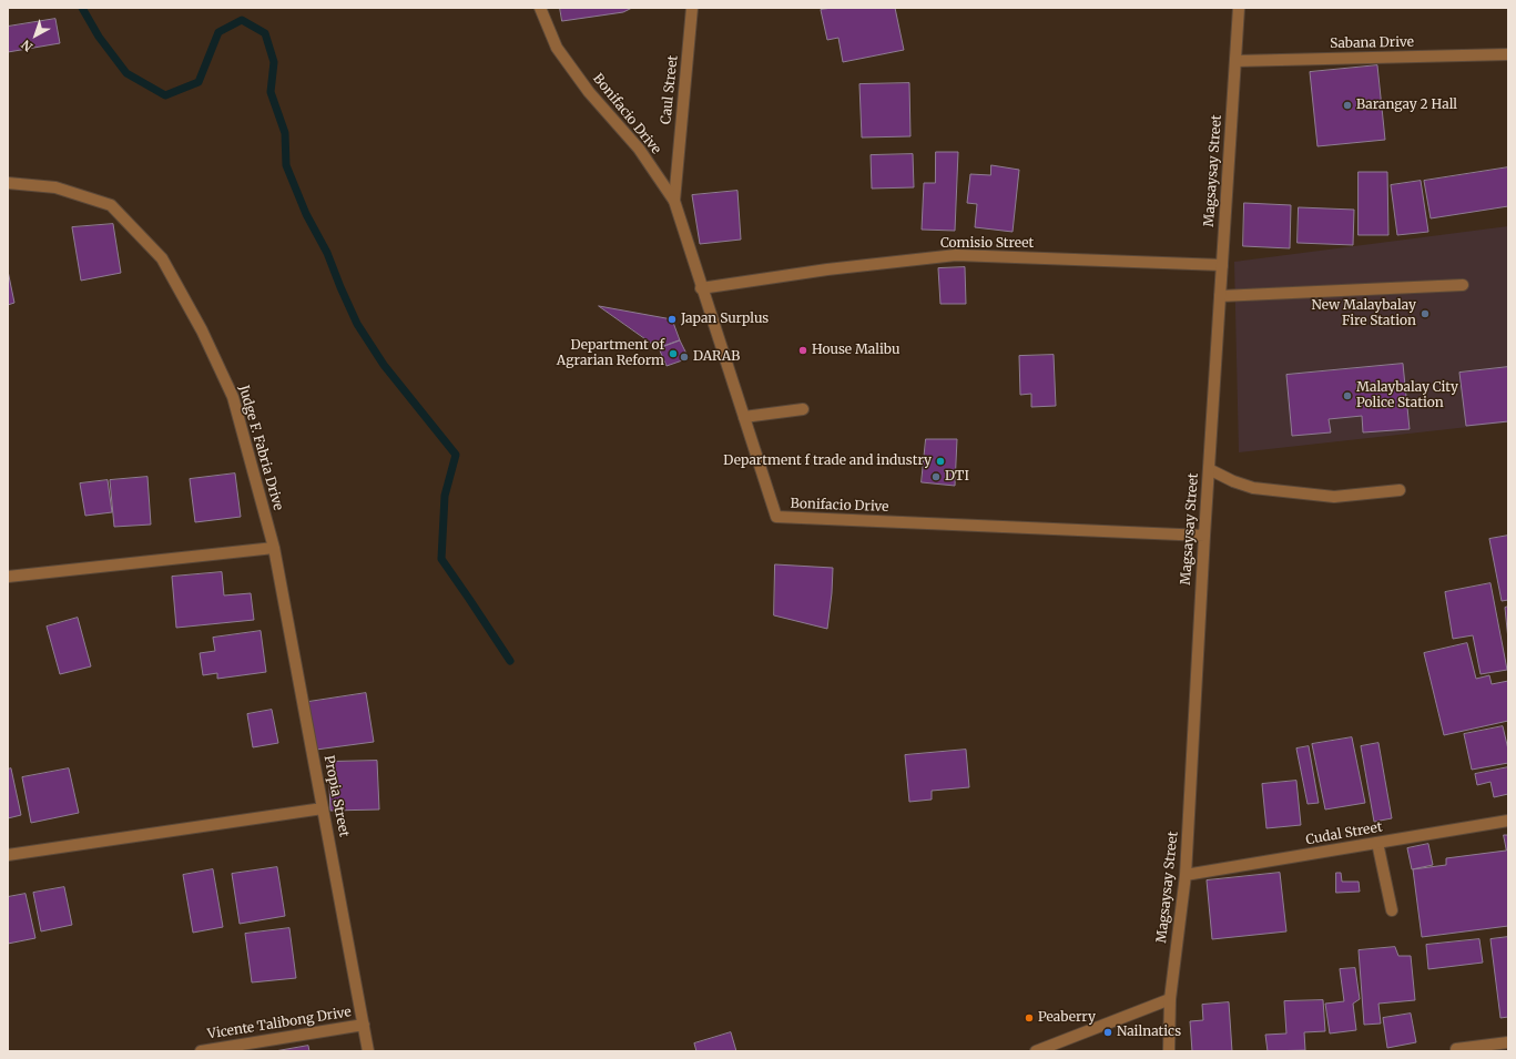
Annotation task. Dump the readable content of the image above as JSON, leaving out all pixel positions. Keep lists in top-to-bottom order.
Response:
{
  "streets": {
    "street": [
      "Sabana Drive",
      "Caul Street",
      "Bonifacio Drive",
      "Magsaysay Street",
      "Comisio Street",
      "Judge F. Fabria Drive",
      "Propia Street",
      "Cudal Street",
      "Vicente Talibong Drive"
    ]
  },
  "crossings": [
    ["Sabana Drive", "Magsaysay Street"],
    ["Caul Street", "Bonifacio Drive"],
    ["Bonifacio Drive", "Magsaysay Street"],
    ["Bonifacio Drive", "Comisio Street"],
    ["Magsaysay Street", "Comisio Street"],
    ["Magsaysay Street", "Cudal Street"],
    ["Judge F. Fabria Drive", "Propia Street"],
    ["Propia Street", "Vicente Talibong Drive"]
  ],
  "places": [
    "Barangay 2 Hall",
    "New Malaybalay Fire Station",
    "Japan Surplus",
    "House Malibu",
    "Department of Agrarian Reform",
    "DARAB",
    "Malaybalay City Police Station",
    "Department f trade and industry",
    "DTI",
    "Peaberry",
    "Nailnatics"
  ],
  "north": "bottom left"
}
